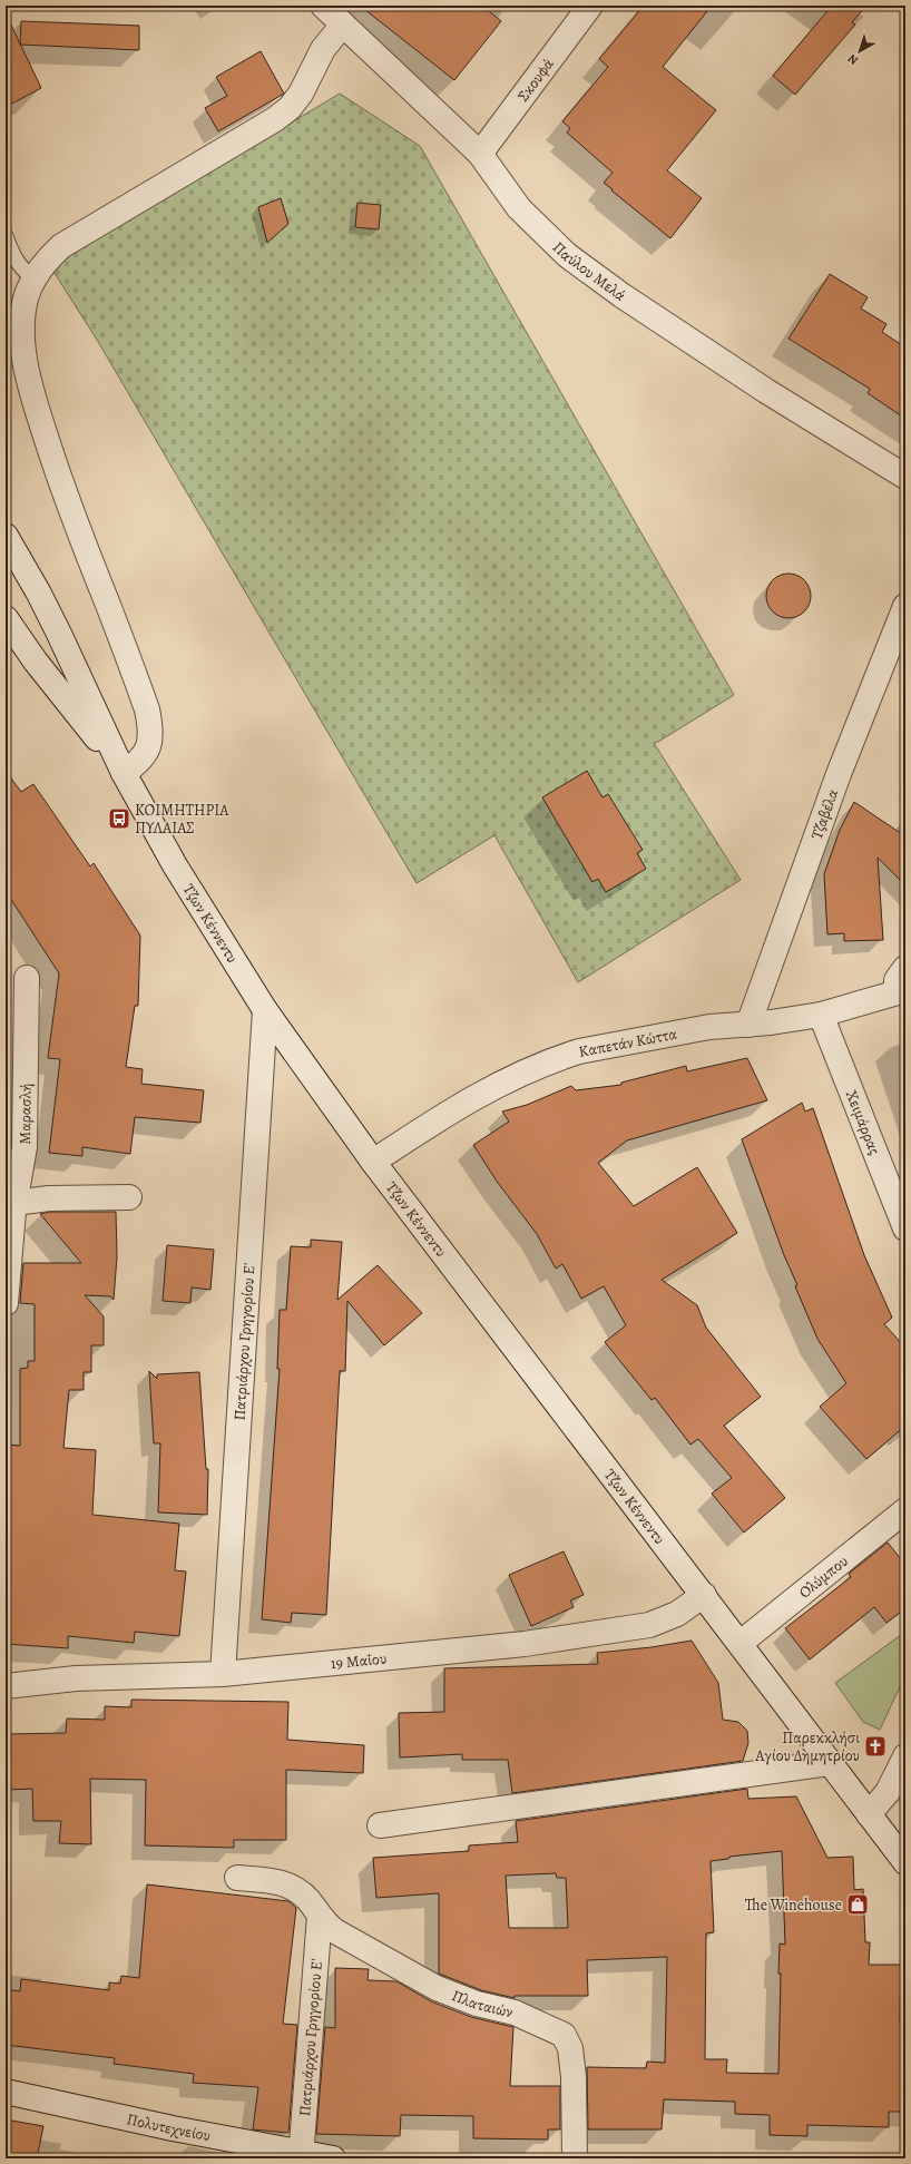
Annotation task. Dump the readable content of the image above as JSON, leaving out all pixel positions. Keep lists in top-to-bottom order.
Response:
{
  "streets": {
    "street": [
      "Σκουφά",
      "Παύλου Μελά",
      "Τζαβέλα",
      "Τζων Κέννεντυ",
      "Καπετάν Κώττα",
      "Μαρασλή",
      "Χειμάρρας",
      "Πατριάρχου Γρηγορίου Ε'",
      "Ολύμπου",
      "19 Μαΐου",
      "Πλαταιών",
      "Πολυτεχνείου"
    ]
  },
  "crossings": [
    ["Σκουφά", "Παύλου Μελά"],
    ["Τζαβέλα", "Καπετάν Κώττα"],
    ["Τζων Κέννεντυ", "Καπετάν Κώττα"],
    ["Τζων Κέννεντυ", "Πατριάρχου Γρηγορίου Ε'"],
    ["Τζων Κέννεντυ", "Ολύμπου"],
    ["Τζων Κέννεντυ", "19 Μαΐου"],
    ["Καπετάν Κώττα", "Χειμάρρας"],
    ["Πατριάρχου Γρηγορίου Ε'", "19 Μαΐου"],
    ["Πατριάρχου Γρηγορίου Ε'", "Πλαταιών"],
    ["Πατριάρχου Γρηγορίου Ε'", "Πολυτεχνείου"]
  ],
  "places": {
    "bus stop": ["ΚΟΙΜΗΤΗΡΙΑ ΠΥΛΑΙΑΣ"],
    "church": ["Παρεκκλήσι Αγίου Δημητρίου"],
    "shop": ["The Winehouse"]
  },
  "north": "bottom left"
}
